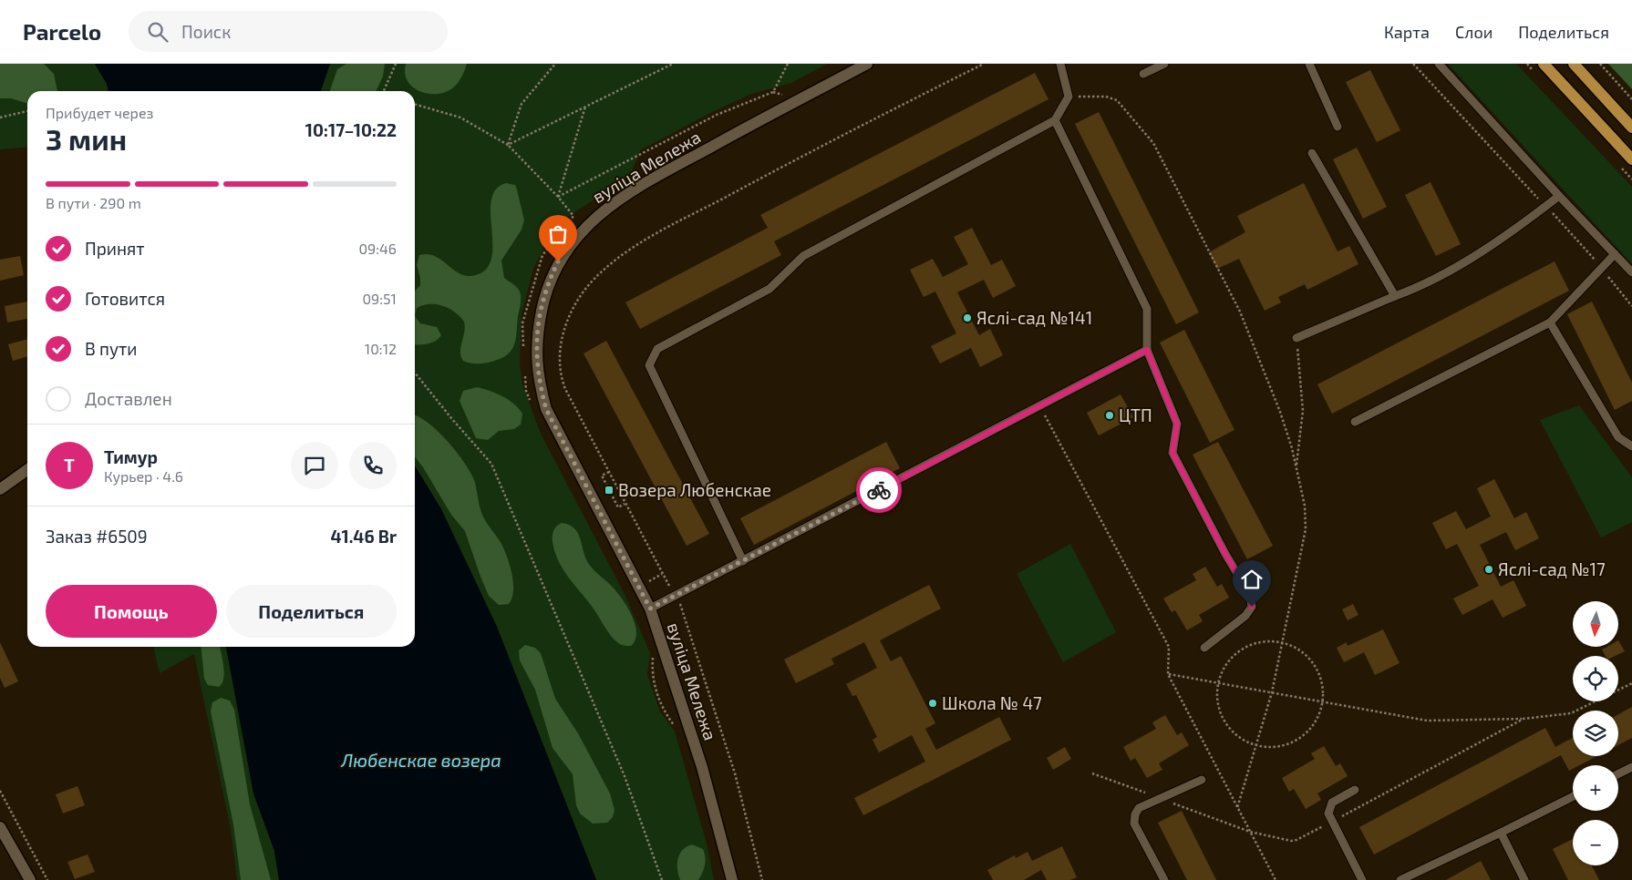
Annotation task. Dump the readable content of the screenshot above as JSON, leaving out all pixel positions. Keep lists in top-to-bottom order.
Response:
{
  "streets": {
    "main road": ["вуліца Мележа"]
  },
  "water": ["Любенскае возера"],
  "places": {
    "other": [
      "Яслі-сад №141",
      "ЦТП",
      "Яслі-сад №17",
      "Школа № 47"
    ],
    "transit": ["Возера Любенскае"]
  },
  "north": "bottom",
  "page": {
    "header": "Parcelo",
    "search": "Поиск",
    "nav": ["Карта", "Слои", "Поделиться"],
    "heading": ["3 мин", "Прибудет через", "10:17–10:22"],
    "panel": [
      "Тимур",
      "Курьер · 4.6",
      "Заказ #6509",
      "41.46 Br"
    ],
    "bar": "В пути · 290 m",
    "list": [
      ["Принят", "09:46"],
      ["Готовится", "09:51"],
      ["В пути", "10:12"],
      "Доставлен"
    ],
    "round": "Т",
    "buttons": ["Помощь", "Поделиться"],
    "map_buttons": ["+", "−"]
  }
}
